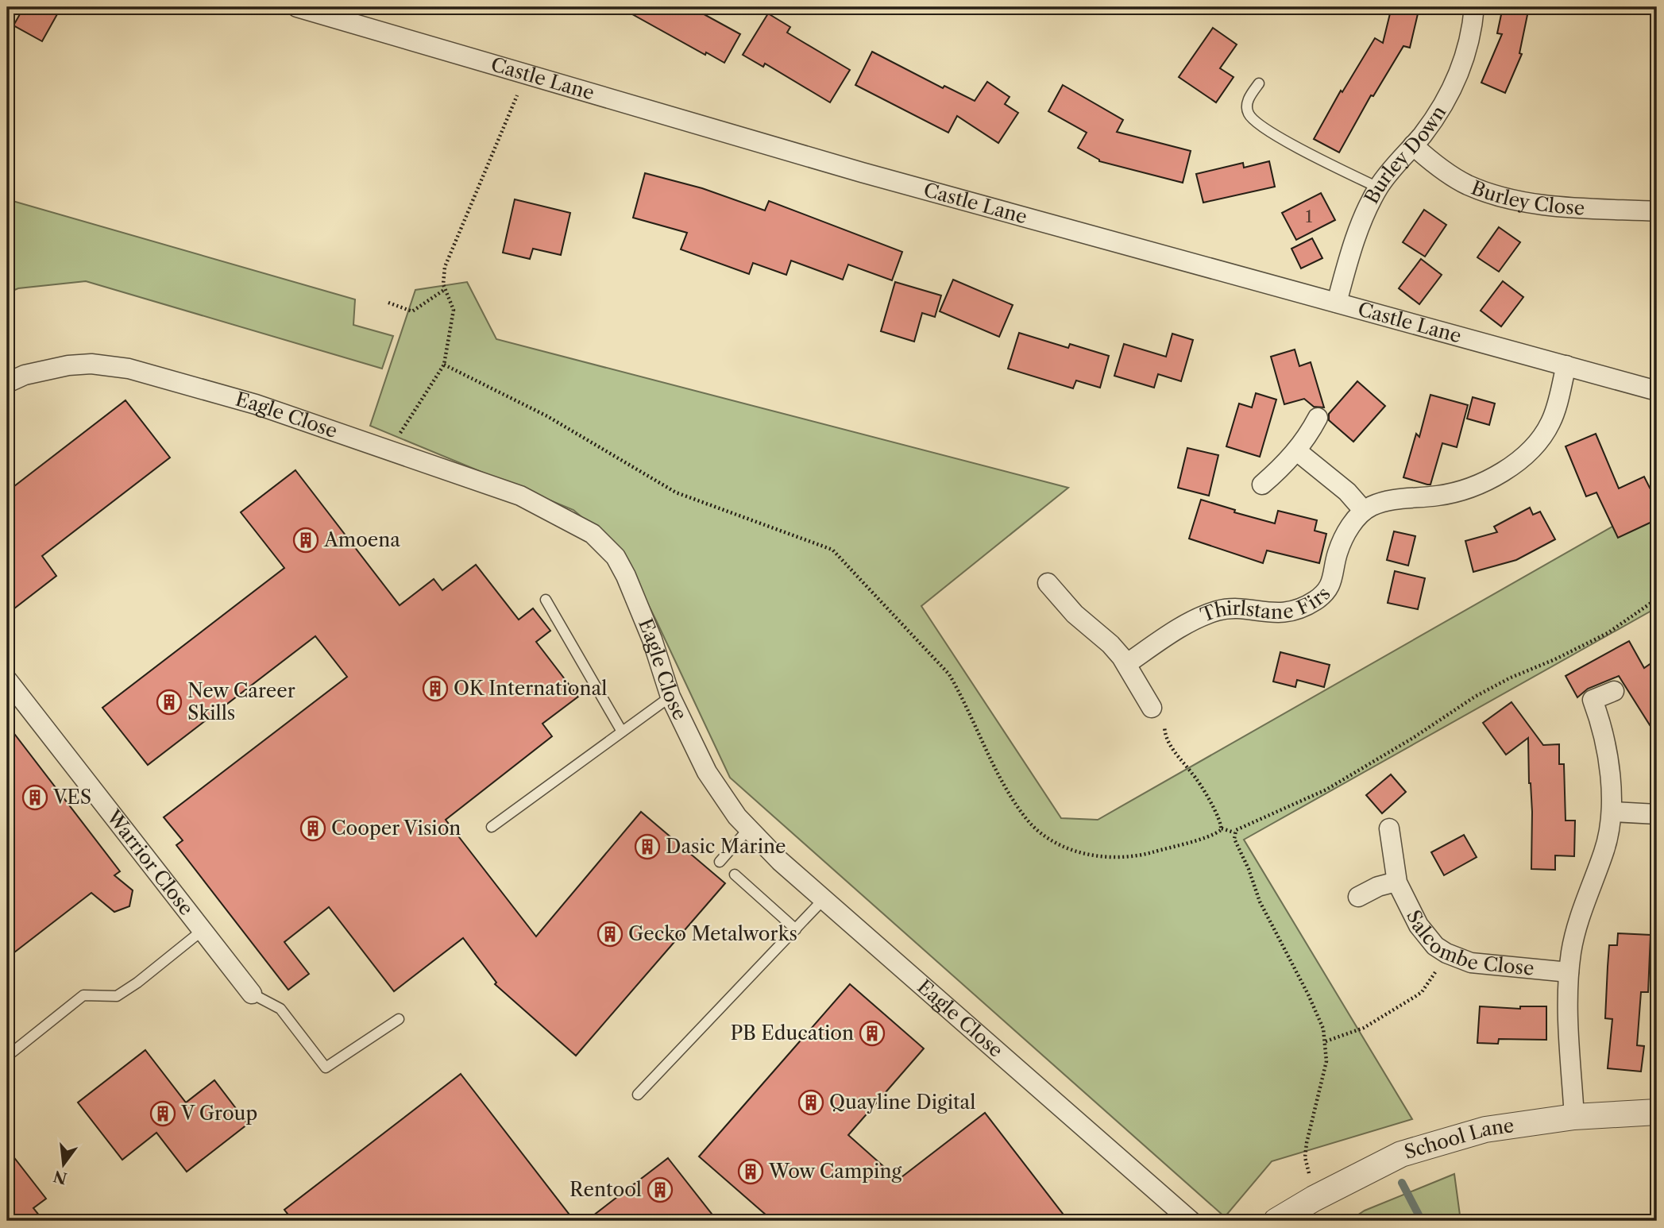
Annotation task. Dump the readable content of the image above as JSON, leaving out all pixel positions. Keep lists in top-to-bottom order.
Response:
{
  "streets": {
    "street": [
      "Castle Lane",
      "Burley Down",
      "Burley Close",
      "Eagle Close",
      "Thirlstane Firs",
      "Warrior Close",
      "Salcombe Close",
      "School Lane"
    ]
  },
  "crossings": [
    ["Castle Lane", "Burley Down"],
    ["Castle Lane", "Thirlstane Firs"],
    ["Burley Down", "Burley Close"],
    ["Salcombe Close", "School Lane"]
  ],
  "places": {
    "building": [
      "Amoena",
      "OK International",
      "New Career Skills",
      "VES",
      "Cooper Vision",
      "Dasic Marine",
      "Gecko Metalworks",
      "PB Education",
      "Quayline Digital",
      "V Group",
      "Wow Camping",
      "Rentool"
    ]
  },
  "house_numbers": ["1"],
  "north": "bottom"
}
